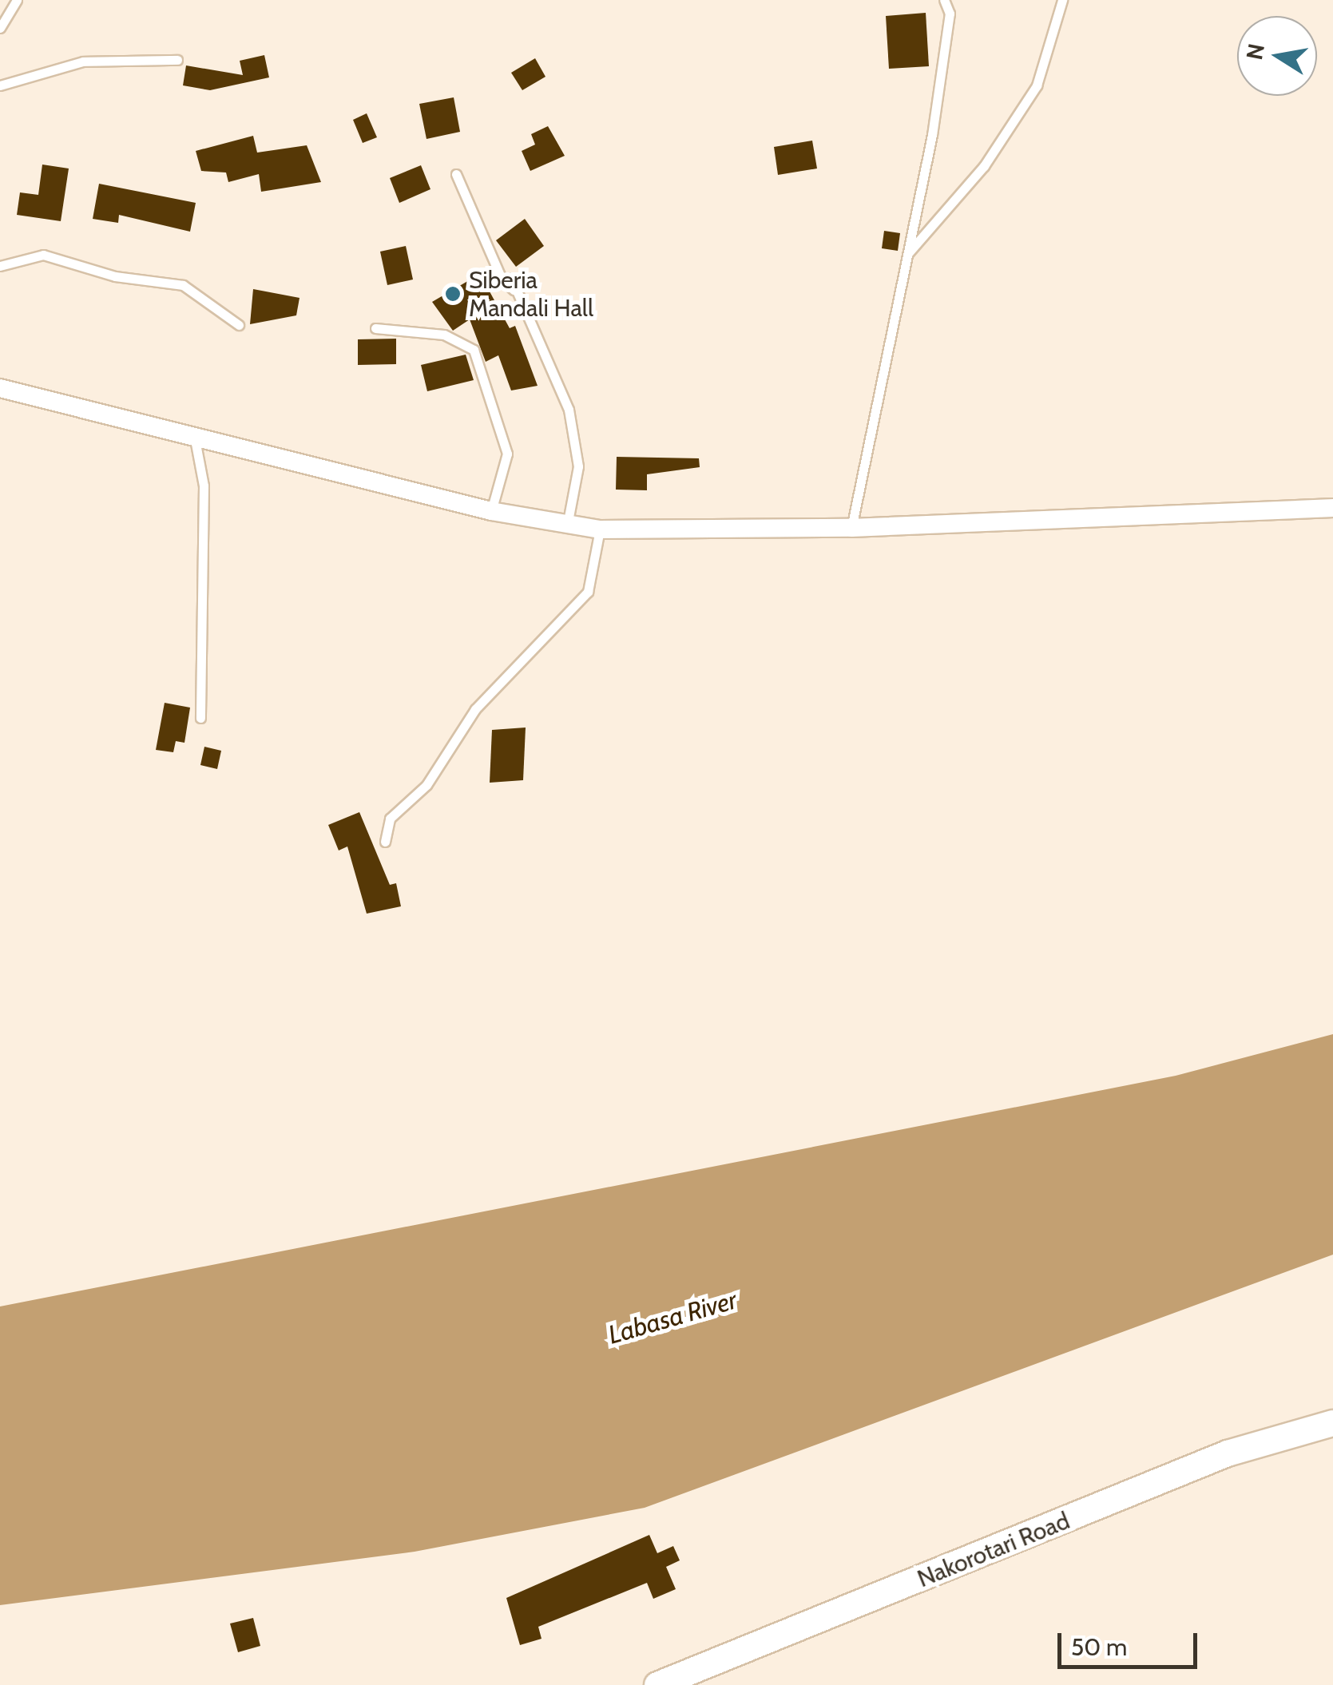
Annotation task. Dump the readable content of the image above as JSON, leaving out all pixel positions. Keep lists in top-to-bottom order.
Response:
{
  "streets": {
    "street": ["Nakorotari Road"]
  },
  "water": ["Labasa River"],
  "places": ["Siberia Mandali Hall"],
  "scale_bar": "50 m",
  "north": "left"
}
